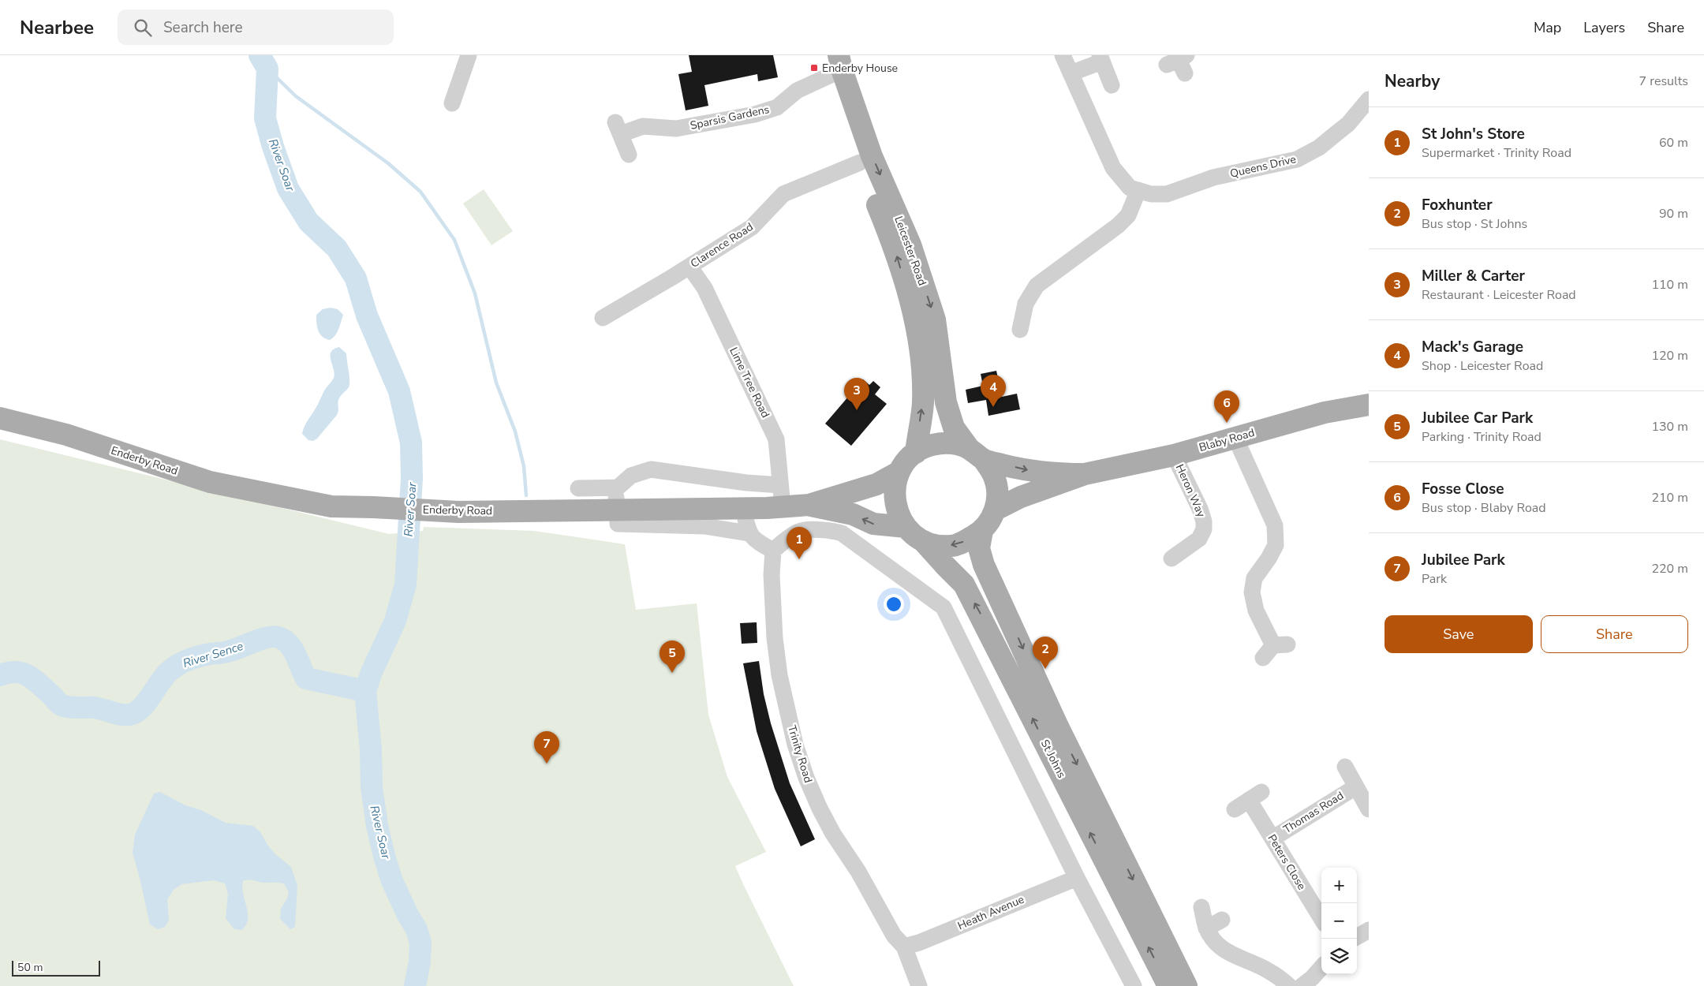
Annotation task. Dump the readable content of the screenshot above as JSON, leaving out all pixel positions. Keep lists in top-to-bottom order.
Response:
{
  "streets": {
    "main road": [
      "Leicester Road",
      "Blaby Road",
      "Enderby Road",
      "St Johns"
    ],
    "street": [
      "Sparsis Gardens",
      "Queens Drive",
      "Clarence Road",
      "Lime Tree Road",
      "Heron Way",
      "Trinity Road",
      "Thomas Road",
      "Peters Close",
      "Heath Avenue"
    ]
  },
  "crossings": [
    ["Sparsis Gardens", "Leicester Road"],
    ["Clarence Road", "Leicester Road"],
    ["Clarence Road", "Lime Tree Road"],
    ["Leicester Road", "Blaby Road"],
    ["Leicester Road", "Enderby Road"],
    ["Leicester Road", "St Johns"],
    ["Lime Tree Road", "Enderby Road"],
    ["Blaby Road", "Enderby Road"],
    ["Blaby Road", "Heron Way"],
    ["Blaby Road", "St Johns"],
    ["Enderby Road", "St Johns"],
    ["Trinity Road", "Heath Avenue"],
    ["Thomas Road", "Peters Close"]
  ],
  "water": ["River Soar", "River Sence"],
  "places": {
    "transit": ["Enderby House"]
  },
  "scale_bar": "50 m",
  "page": {
    "header": "Nearbee",
    "search": "Search here",
    "nav": ["Map", "Layers", "Share"],
    "heading": ["Nearby", "7 results"],
    "list": [
      {
        "mark": "1",
        "name": "St John's Store",
        "note": "Supermarket · Trinity Road",
        "value": "60 m"
      },
      {
        "mark": "2",
        "name": "Foxhunter",
        "note": "Bus stop · St Johns",
        "value": "90 m"
      },
      {
        "mark": "3",
        "name": "Miller & Carter",
        "note": "Restaurant · Leicester Road",
        "value": "110 m"
      },
      {
        "mark": "4",
        "name": "Mack's Garage",
        "note": "Shop · Leicester Road",
        "value": "120 m"
      },
      {
        "mark": "5",
        "name": "Jubilee Car Park",
        "note": "Parking · Trinity Road",
        "value": "130 m"
      },
      {
        "mark": "6",
        "name": "Fosse Close",
        "note": "Bus stop · Blaby Road",
        "value": "210 m"
      },
      {
        "mark": "7",
        "name": "Jubilee Park",
        "note": "Park",
        "value": "220 m"
      }
    ],
    "pins": [
      "4",
      "3",
      "6",
      "1",
      "2",
      "5",
      "7"
    ],
    "buttons": ["Save", "Share"],
    "map_buttons": ["+", "−"],
    "scale": "50 m"
  }
}
